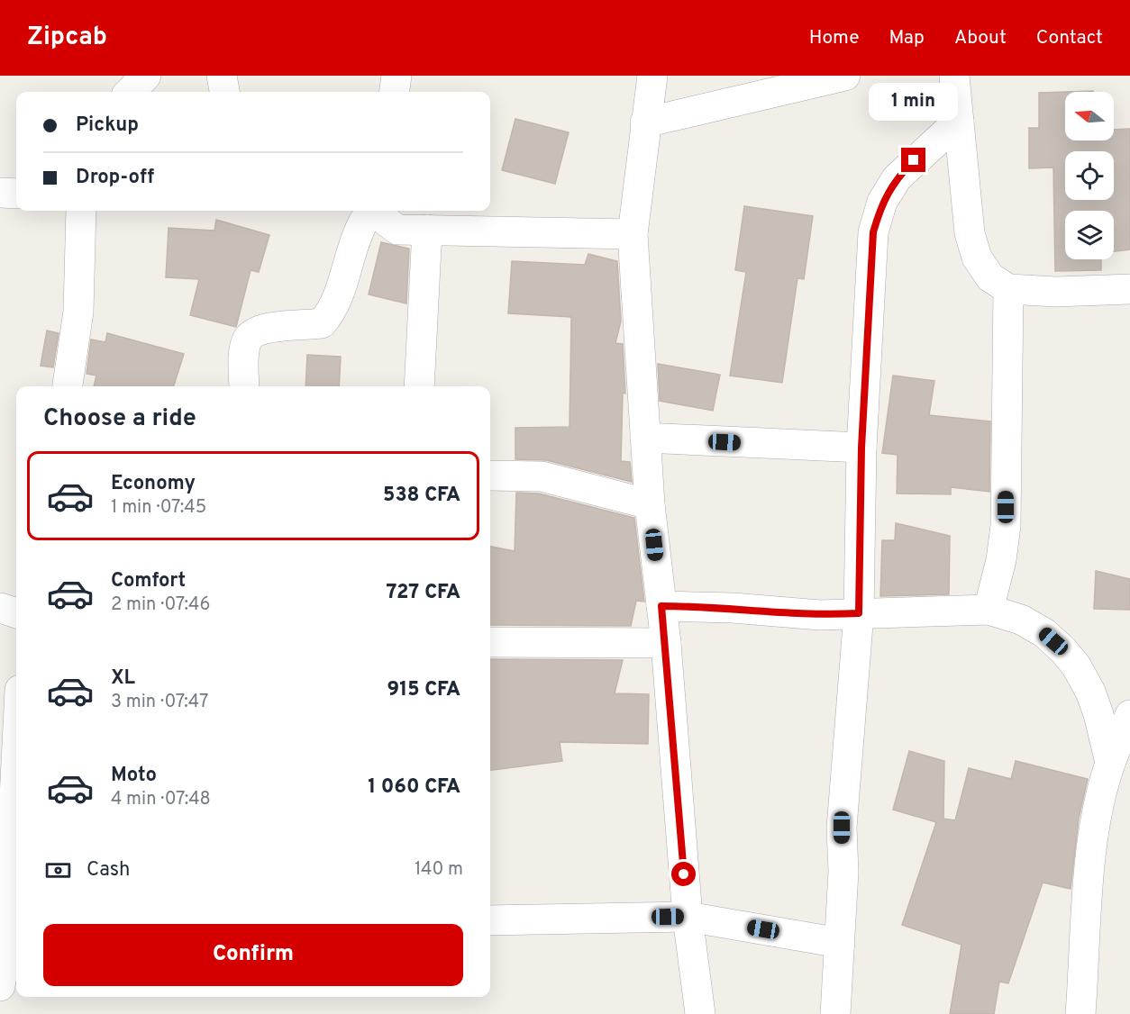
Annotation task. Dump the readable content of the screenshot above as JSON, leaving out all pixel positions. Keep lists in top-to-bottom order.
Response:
{
  "north": "left",
  "page": {
    "header": "Zipcab",
    "nav": [
      "Home",
      "Map",
      "About",
      "Contact"
    ],
    "bubble": "1 min",
    "banner": ["Pickup", "Drop-off"],
    "heading": "Choose a ride",
    "list": [
      {
        "name": "Economy",
        "note": "1 min · 07:45",
        "value": "538 CFA"
      },
      {
        "name": "Comfort",
        "note": "2 min · 07:46",
        "value": "727 CFA"
      },
      {
        "name": "XL",
        "note": "3 min · 07:47",
        "value": "915 CFA"
      },
      {
        "name": "Moto",
        "note": "4 min · 07:48",
        "value": "1 060 CFA"
      }
    ],
    "pay": ["Cash", "140 m"],
    "buttons": "Confirm"
  }
}
